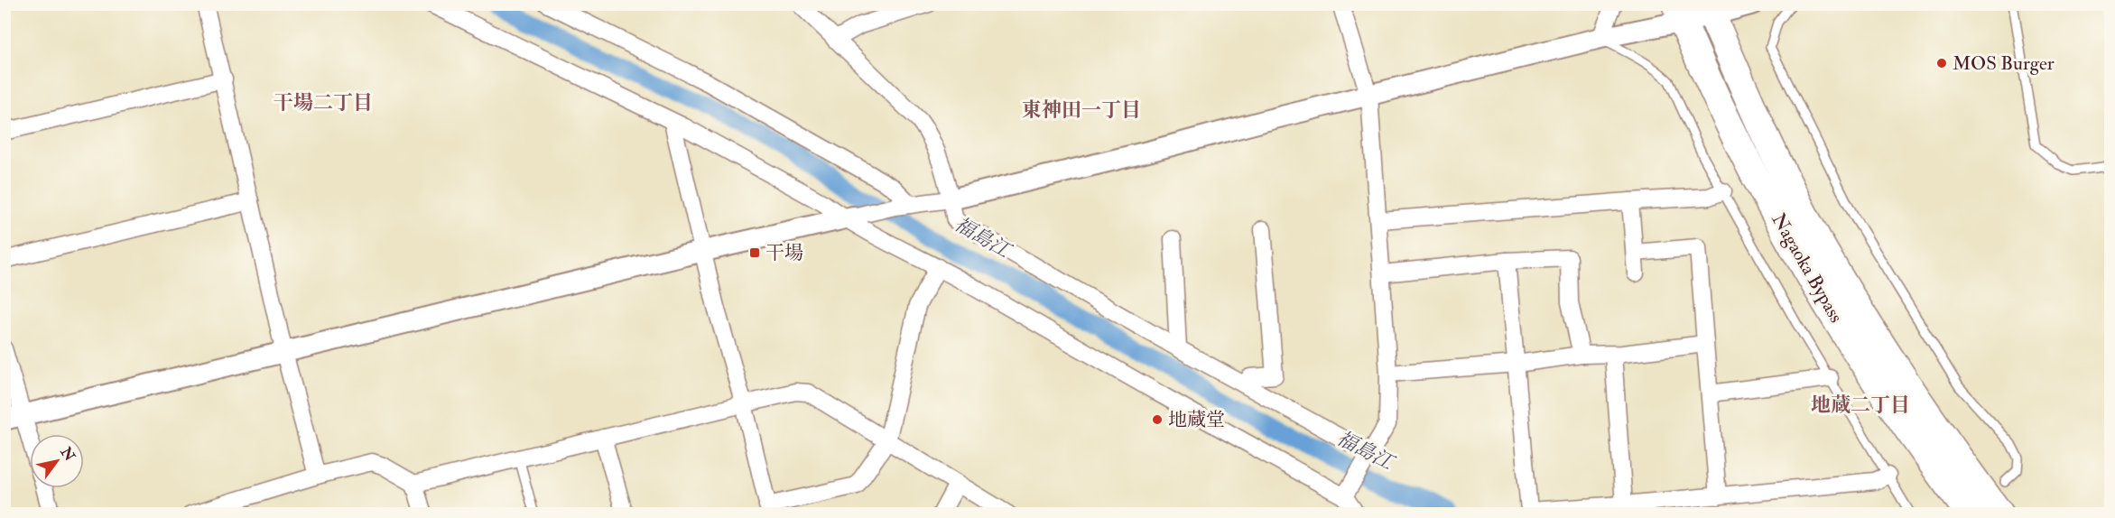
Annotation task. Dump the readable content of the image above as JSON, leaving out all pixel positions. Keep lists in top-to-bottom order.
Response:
{
  "streets": {
    "highway": ["Nagaoka Bypass"]
  },
  "districts": ["干場二丁目", "東神田一丁目", "地蔵二丁目"],
  "water": ["福島江"],
  "places": {
    "other": ["MOS Burger", "地蔵堂"],
    "transit": ["干場"]
  },
  "north": "top right"
}
